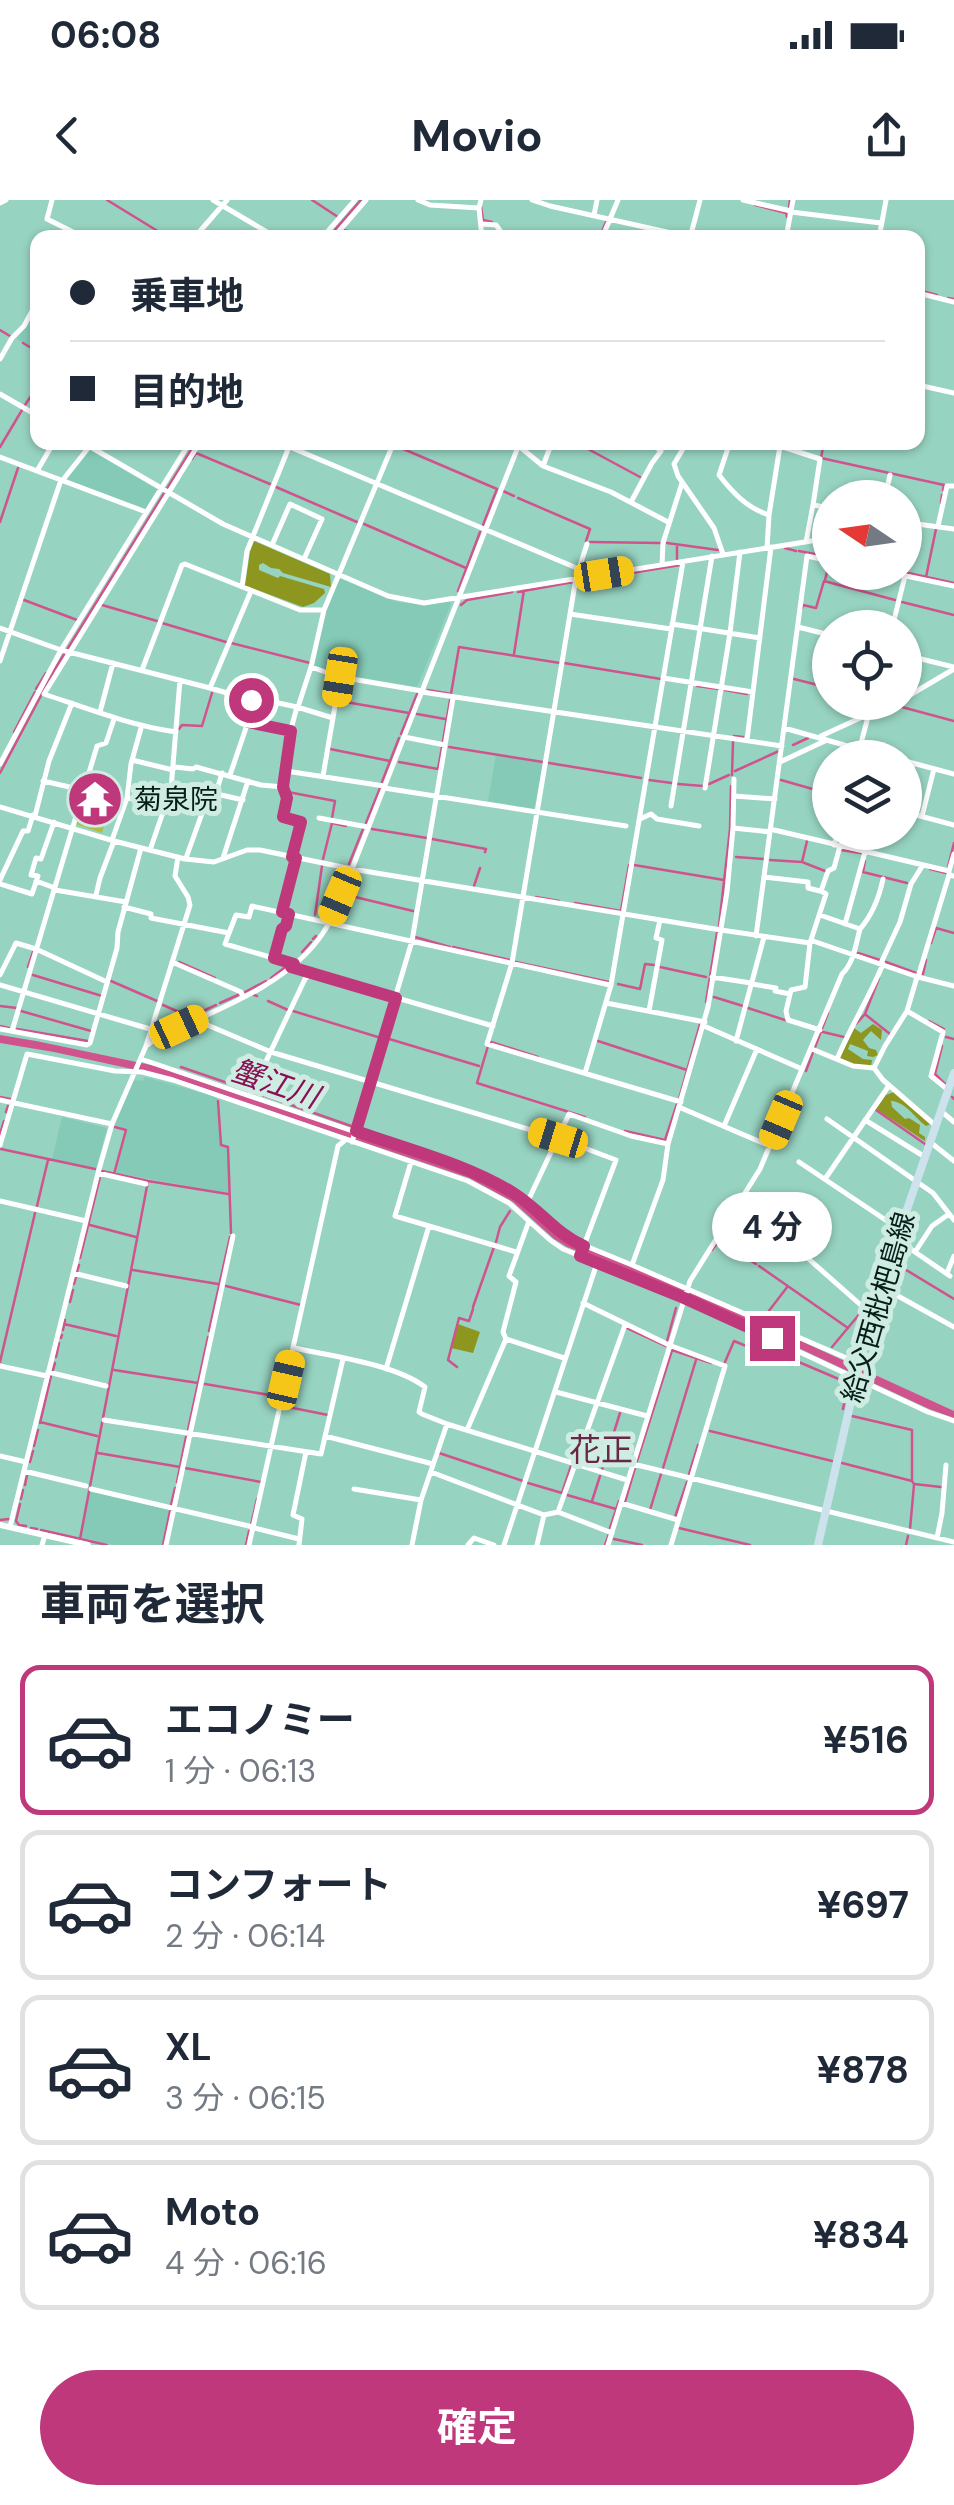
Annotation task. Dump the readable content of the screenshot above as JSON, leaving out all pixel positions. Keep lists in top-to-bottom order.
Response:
{
  "streets": {
    "main road": ["給父西枇杷島線"]
  },
  "districts": ["花正"],
  "water": ["蟹江川"],
  "places": {
    "temple": ["菊泉院"]
  },
  "north": "left",
  "page": {
    "status": "06:08",
    "header": "Movio",
    "banner": ["乗車地", "目的地"],
    "bubble": "4 分",
    "heading": "車両を選択",
    "list": [
      {
        "name": "エコノミー",
        "note": "1 分 · 06:13",
        "value": "¥516"
      },
      {
        "name": "コンフォート",
        "note": "2 分 · 06:14",
        "value": "¥697"
      },
      {
        "name": "XL",
        "note": "3 分 · 06:15",
        "value": "¥878"
      },
      {
        "name": "Moto",
        "note": "4 分 · 06:16",
        "value": "¥834"
      }
    ],
    "buttons": "確定"
  }
}
